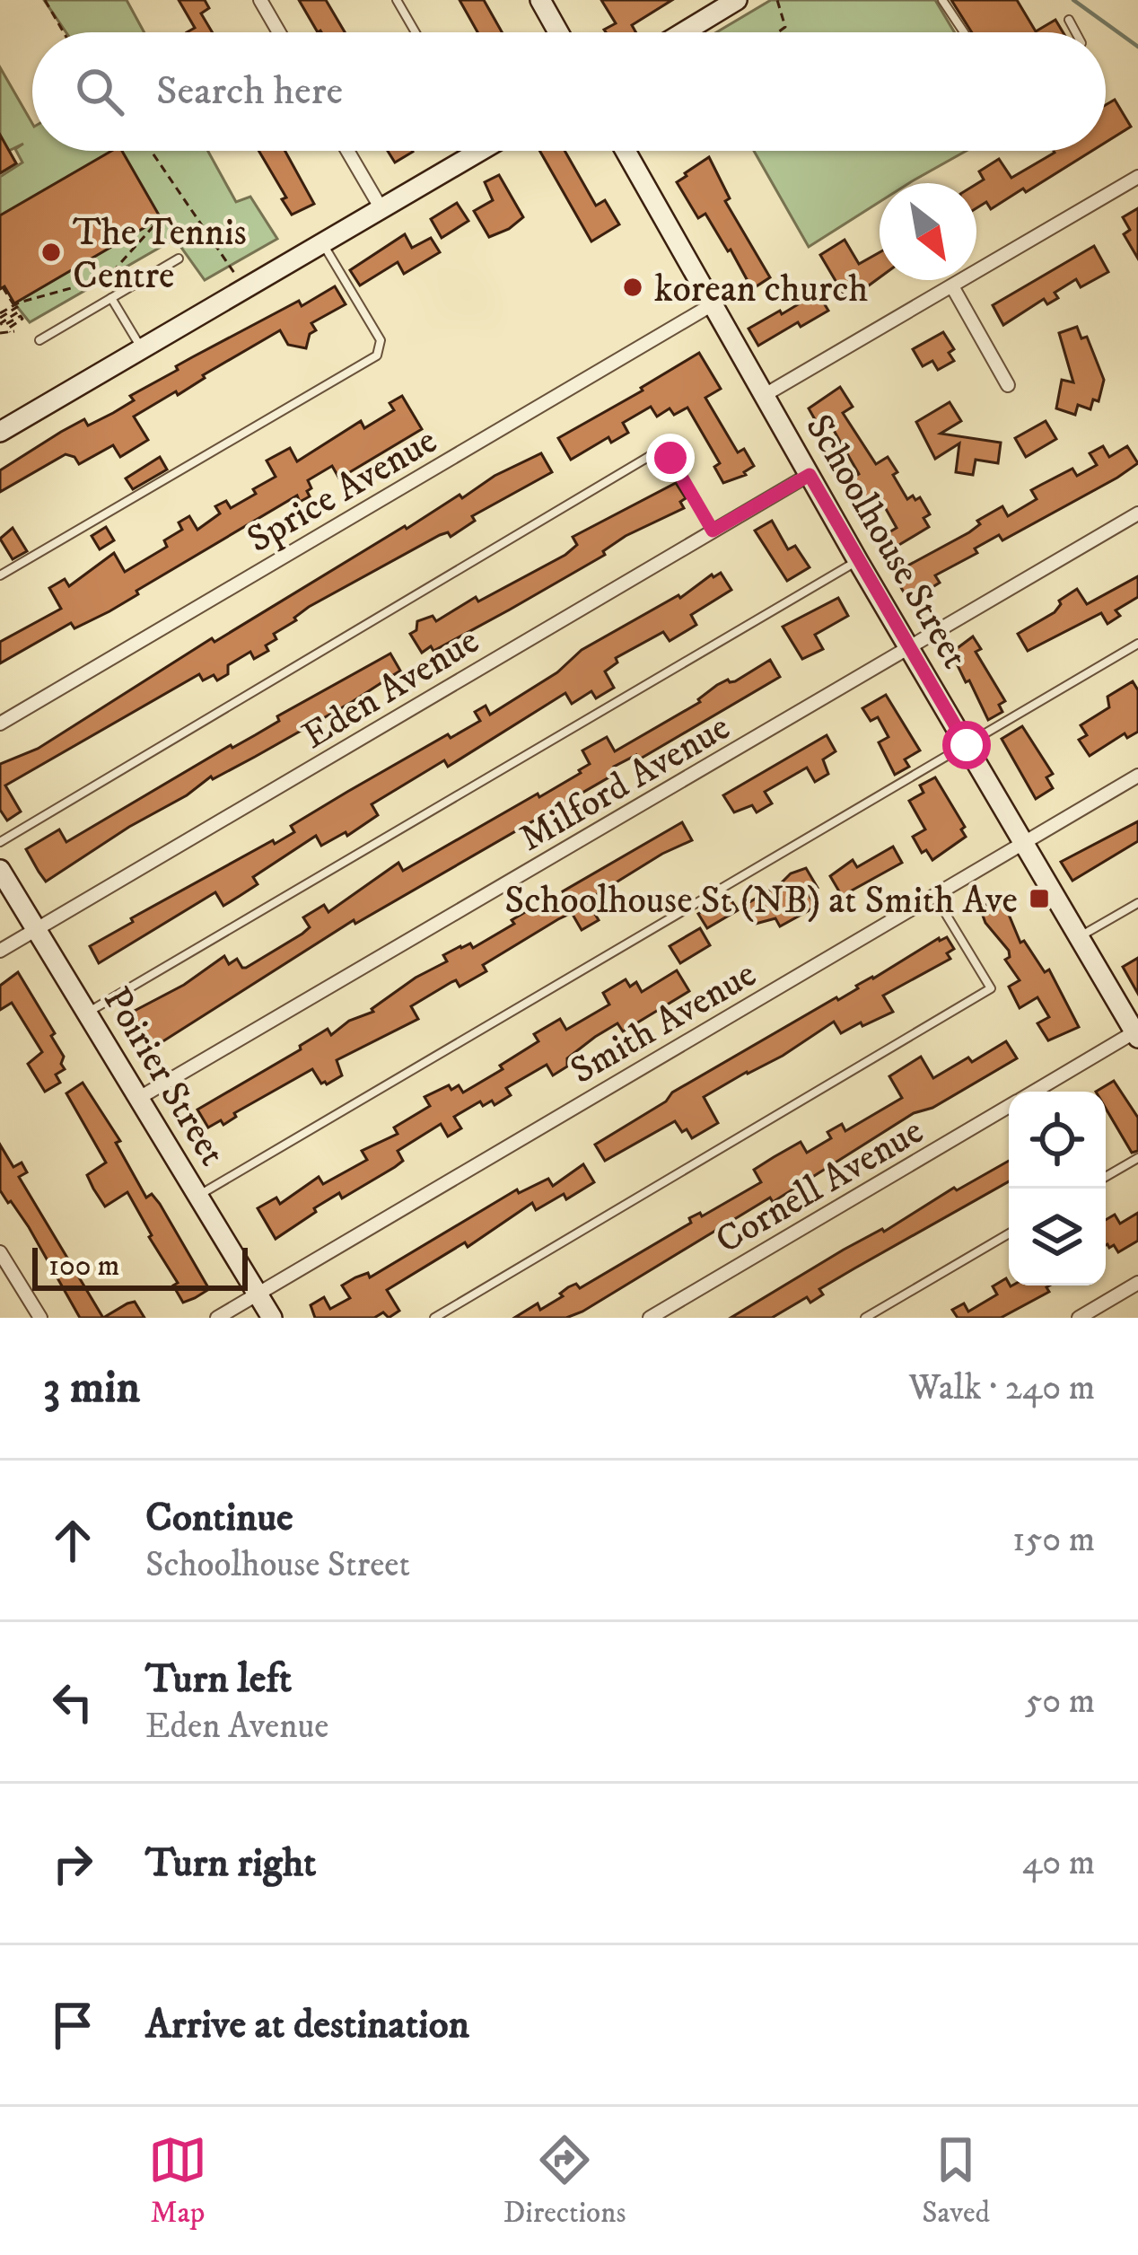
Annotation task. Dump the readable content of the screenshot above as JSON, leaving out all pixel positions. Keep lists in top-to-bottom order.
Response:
{
  "streets": {
    "street": [
      "Sprice Avenue",
      "Schoolhouse Street",
      "Eden Avenue",
      "Milford Avenue",
      "Smith Avenue",
      "Poirier Street",
      "Cornell Avenue"
    ]
  },
  "crossings": [
    ["Sprice Avenue", "Schoolhouse Street"],
    ["Schoolhouse Street", "Eden Avenue"],
    ["Schoolhouse Street", "Milford Avenue"],
    ["Schoolhouse Street", "Smith Avenue"],
    ["Schoolhouse Street", "Cornell Avenue"],
    ["Eden Avenue", "Poirier Street"],
    ["Milford Avenue", "Poirier Street"],
    ["Smith Avenue", "Poirier Street"]
  ],
  "places": {
    "other": ["The Tennis Centre", "korean church"],
    "transit": ["Schoolhouse St (NB) at Smith Ave"]
  },
  "scale_bar": "100 m",
  "north": "bottom right",
  "page": {
    "search": "Search here",
    "scale": "100 m",
    "heading": ["3 min", "Walk · 240 m"],
    "list": [
      ["Continue", "Schoolhouse Street", "150 m"],
      ["Turn left", "Eden Avenue", "50 m"],
      ["Turn right", "40 m"],
      "Arrive at destination"
    ],
    "nav": ["Map", "Directions", "Saved"]
  }
}
